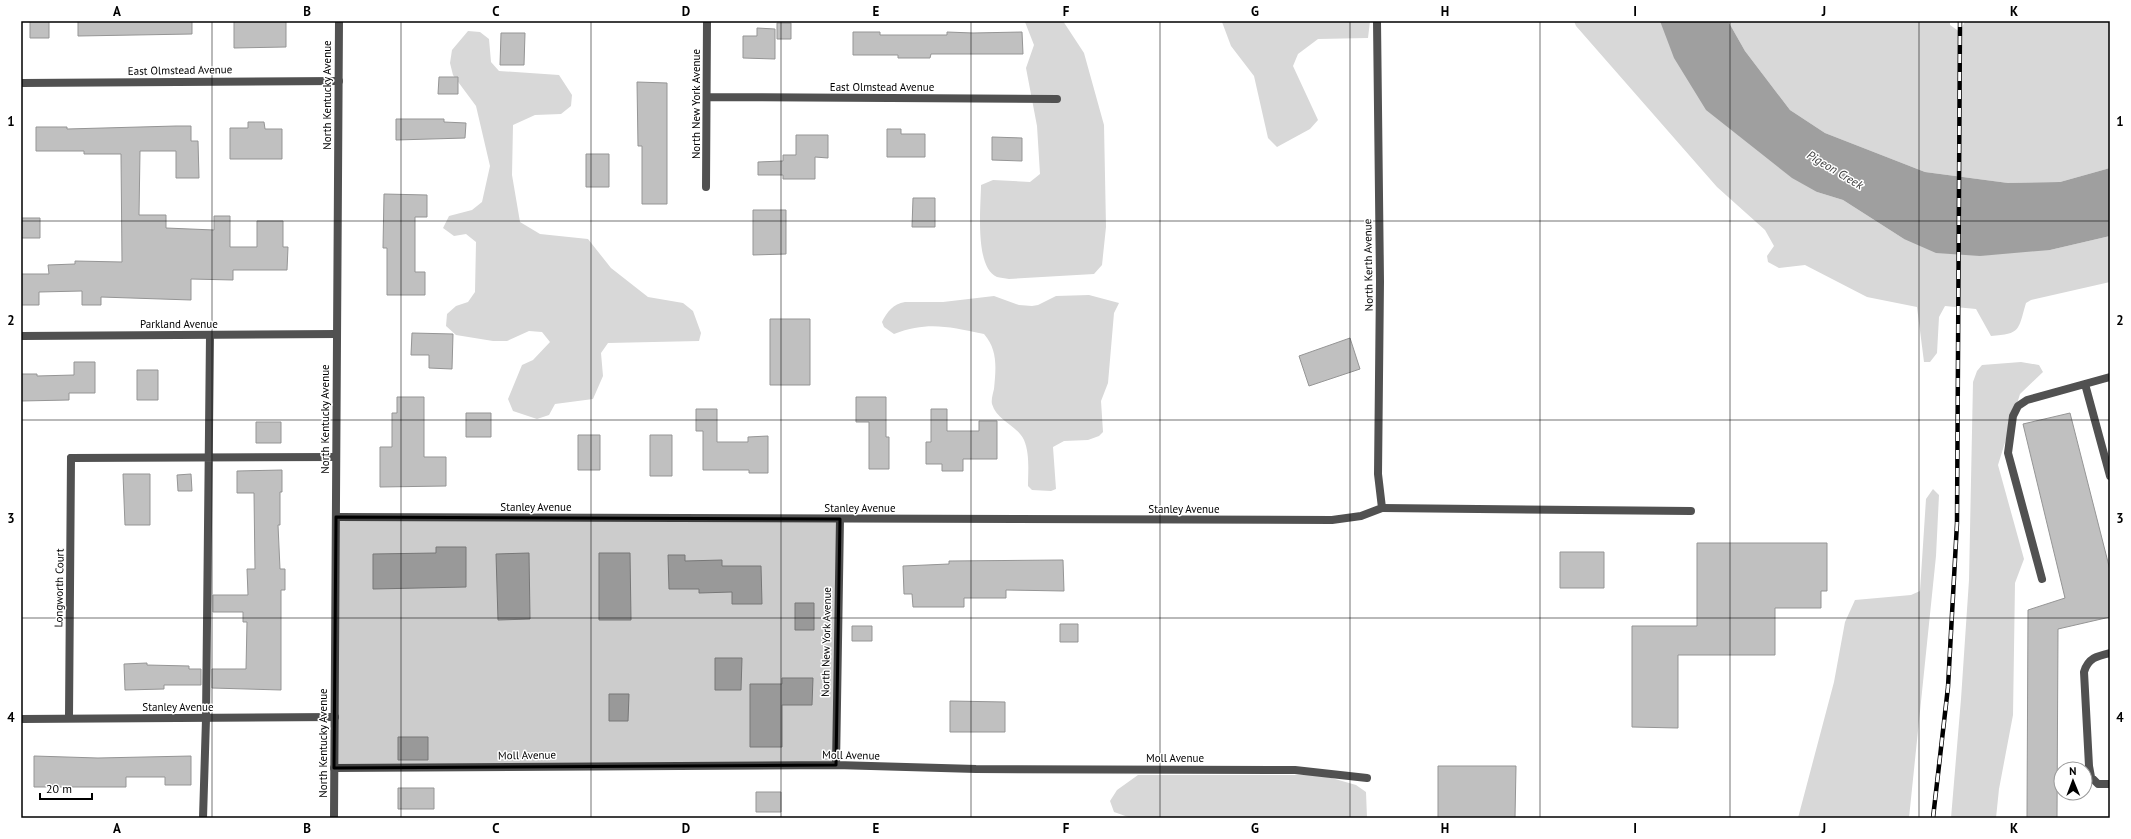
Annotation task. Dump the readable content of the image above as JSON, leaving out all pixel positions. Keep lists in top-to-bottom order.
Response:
{
  "streets": {
    "street": [
      "East Olmstead Avenue",
      "North Kentucky Avenue",
      "North New York Avenue",
      "North Kerth Avenue",
      "Parkland Avenue",
      "Stanley Avenue",
      "Longworth Court",
      "Moll Avenue"
    ]
  },
  "crossings": [
    ["East Olmstead Avenue", "North Kentucky Avenue"],
    ["East Olmstead Avenue", "North New York Avenue"],
    ["North Kentucky Avenue", "Parkland Avenue"],
    ["North Kentucky Avenue", "Stanley Avenue"],
    ["North Kentucky Avenue", "Moll Avenue"],
    ["North New York Avenue", "Stanley Avenue"],
    ["North New York Avenue", "Moll Avenue"],
    ["North Kerth Avenue", "Stanley Avenue"],
    ["Stanley Avenue", "Longworth Court"]
  ],
  "water": ["Pigeon Creek"],
  "scale_bar": "20 m",
  "north": "top",
  "grid": {
    "columns": [
      "A",
      "B",
      "C",
      "D",
      "E",
      "F",
      "G",
      "H",
      "I",
      "J",
      "K"
    ],
    "rows": [
      "1",
      "2",
      "3",
      "4"
    ]
  }
}
